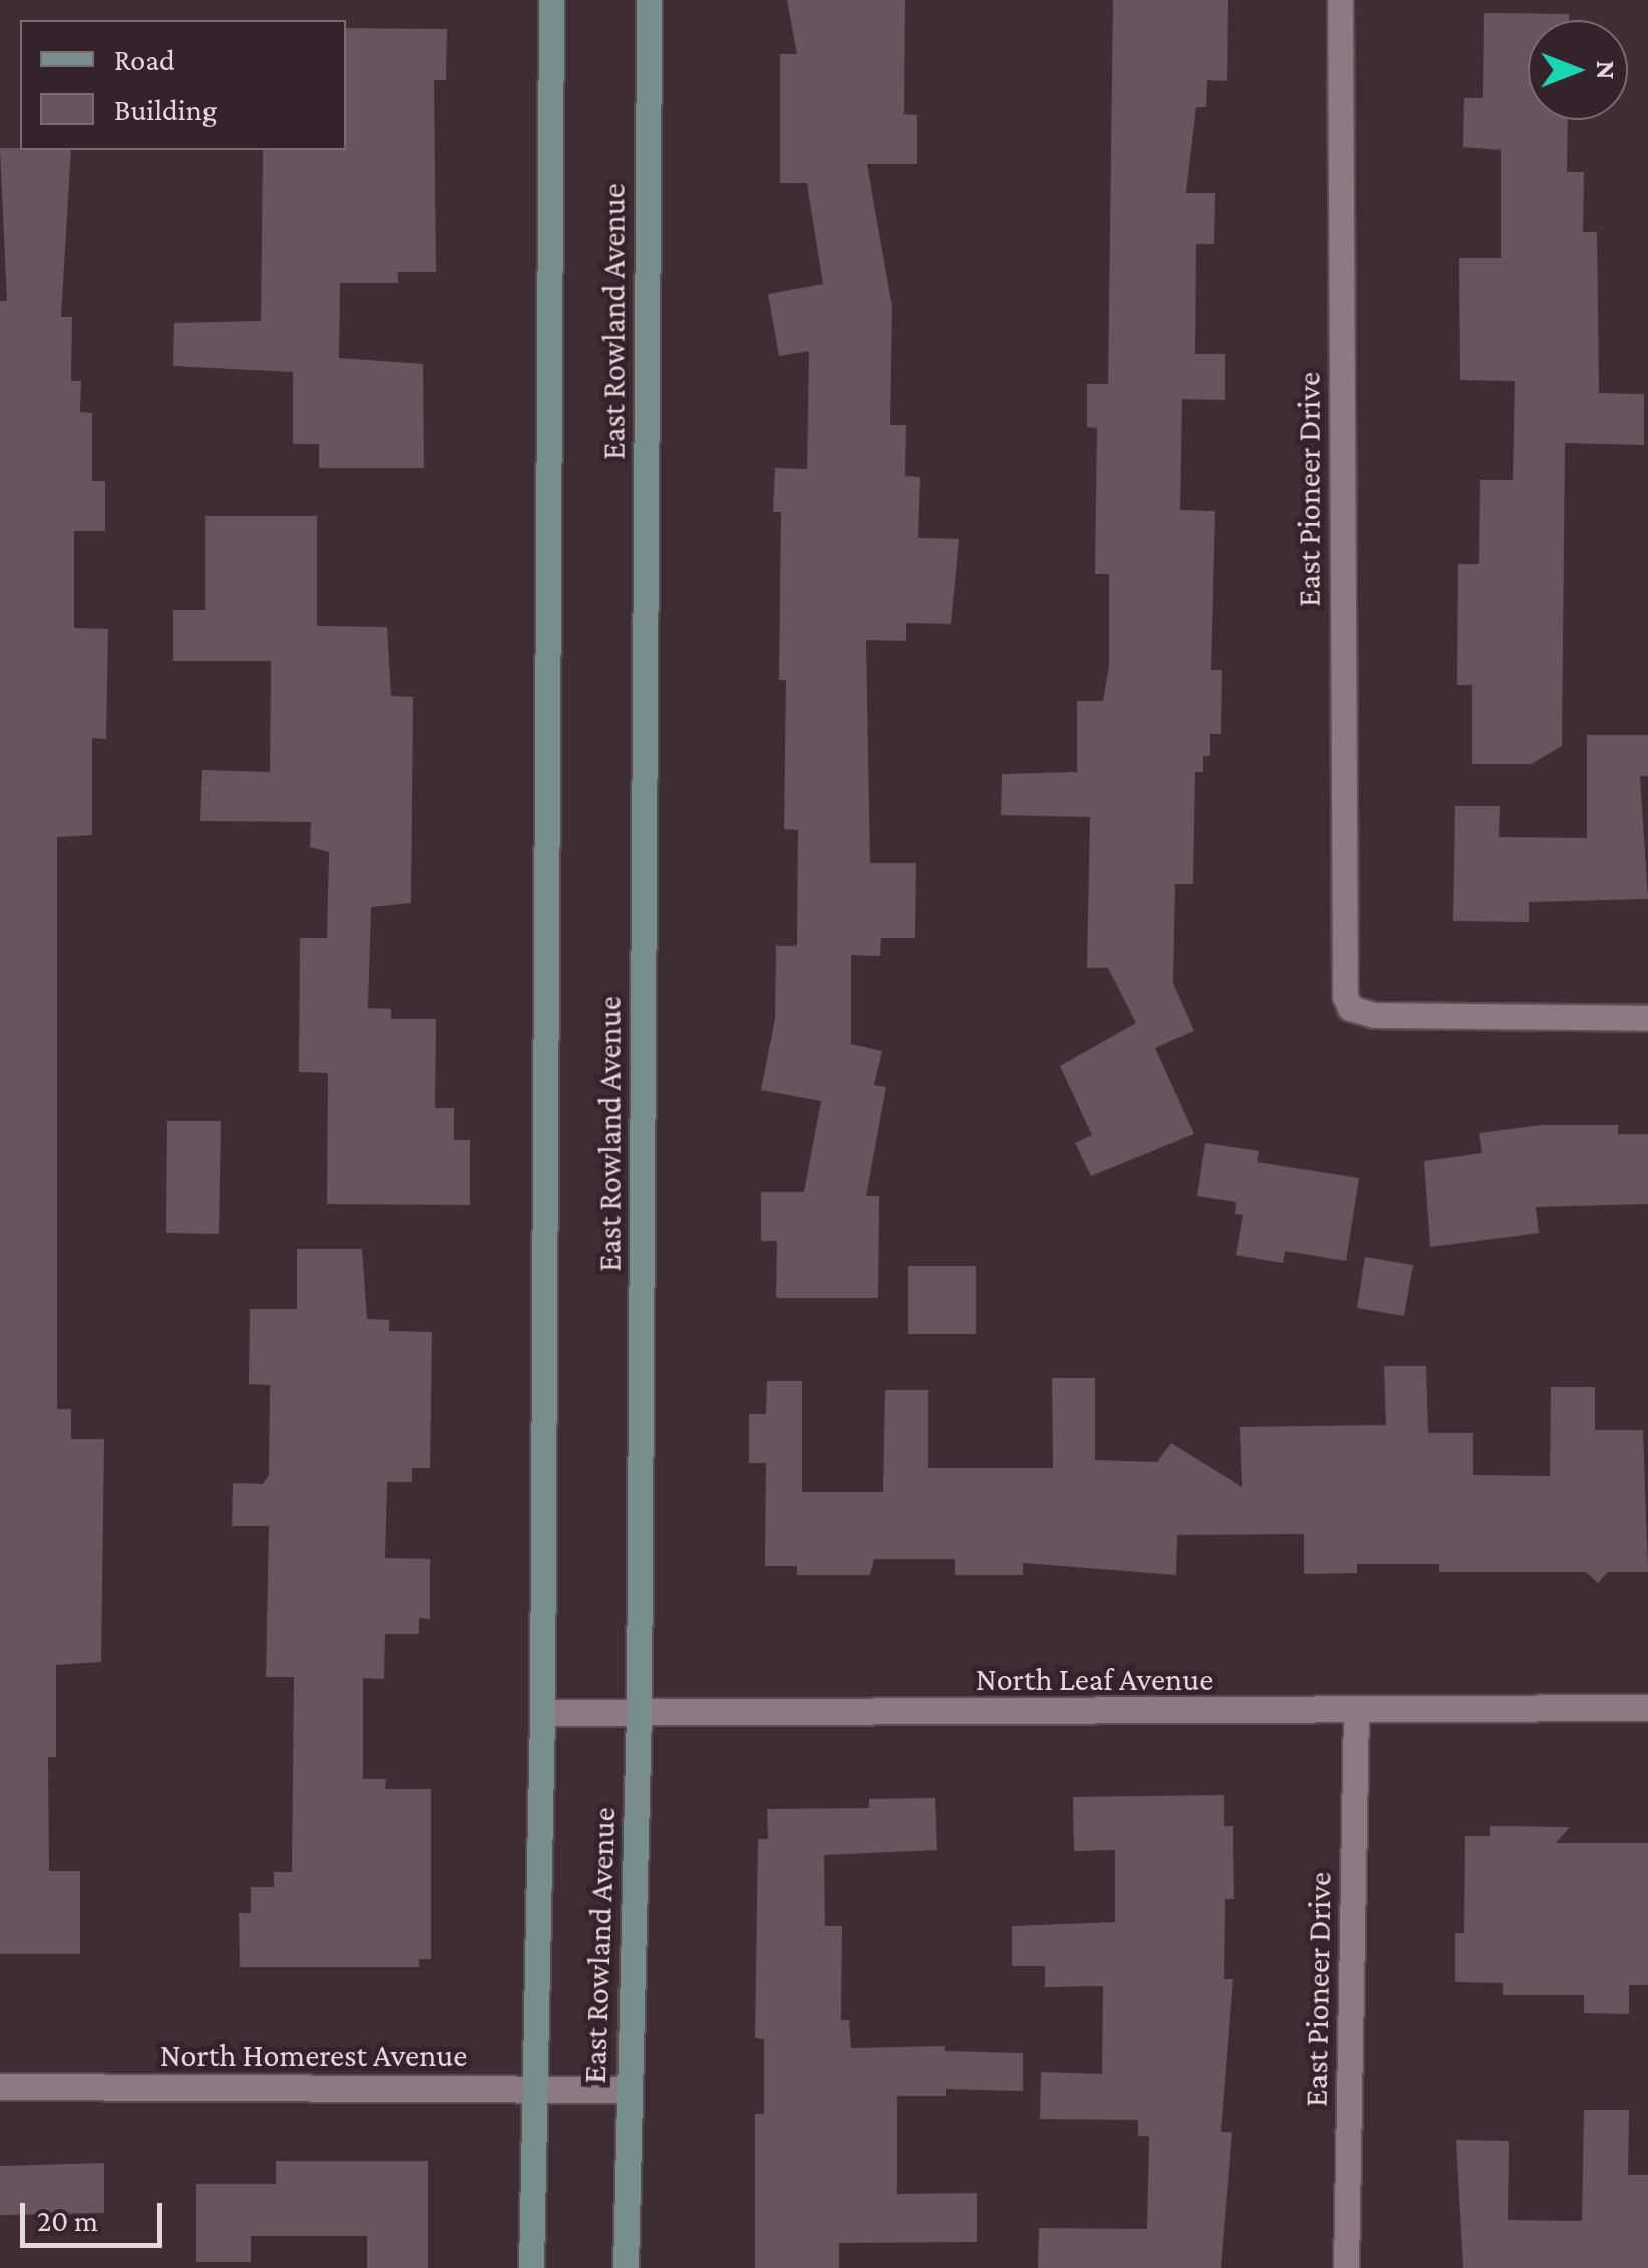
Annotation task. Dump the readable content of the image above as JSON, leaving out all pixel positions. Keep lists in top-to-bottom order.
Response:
{
  "streets": {
    "street": [
      "East Rowland Avenue",
      "East Pioneer Drive",
      "North Leaf Avenue",
      "North Homerest Avenue"
    ]
  },
  "crossings": [
    ["East Rowland Avenue", "North Leaf Avenue"],
    ["East Rowland Avenue", "North Homerest Avenue"],
    ["East Pioneer Drive", "North Leaf Avenue"]
  ],
  "legend": ["Road", "Building"],
  "scale_bar": "20 m",
  "north": "right"
}
